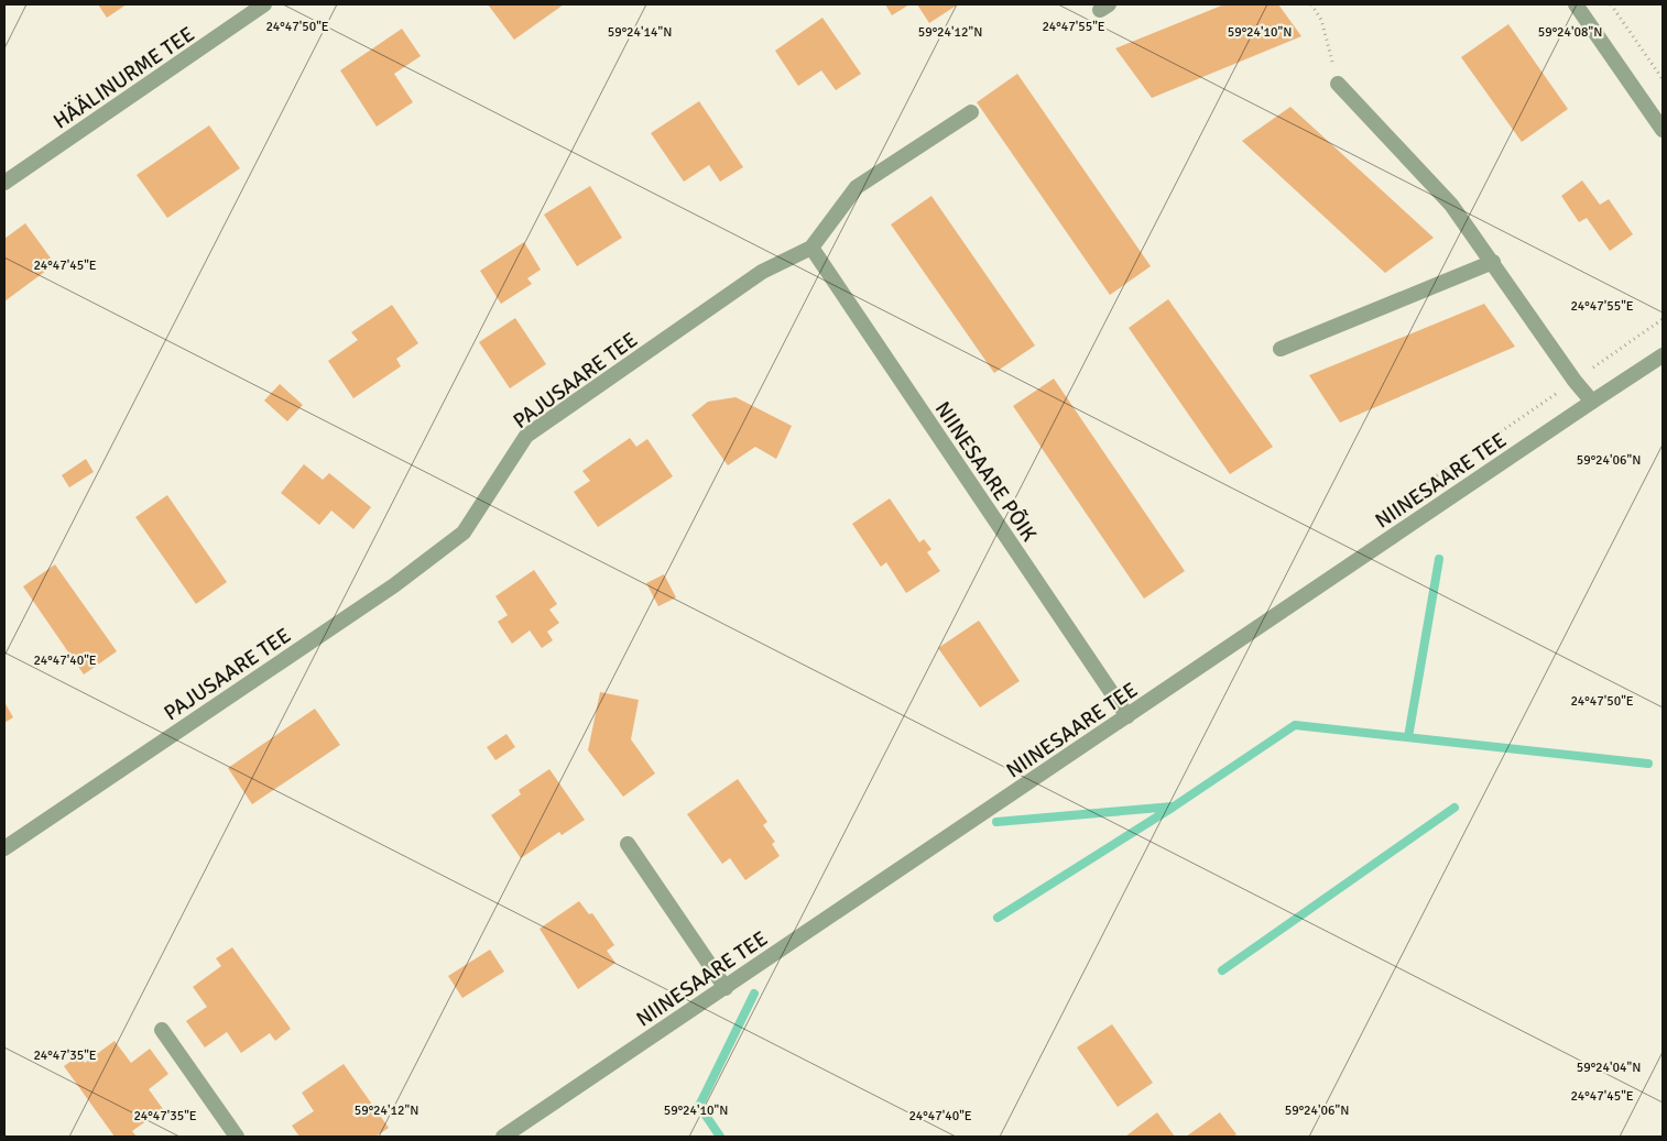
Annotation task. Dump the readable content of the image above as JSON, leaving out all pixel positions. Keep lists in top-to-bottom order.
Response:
{
  "streets": {
    "street": [
      "HÄÄLINURME TEE",
      "PAJUSAARE TEE",
      "NIINESAARE PÕIK",
      "NIINESAARE TEE"
    ]
  },
  "crossings": [
    ["PAJUSAARE TEE", "NIINESAARE PÕIK"],
    ["NIINESAARE PÕIK", "NIINESAARE TEE"]
  ],
  "coordinates": [
    "24°47'50\"E",
    "24°47'55\"E",
    "59°24'14\"N",
    "59°24'12\"N",
    "59°24'10\"N",
    "59°24'08\"N",
    "24°47'45\"E",
    "59°24'06\"N",
    "24°47'40\"E",
    "24°47'35\"E",
    "59°24'04\"N"
  ]
}
